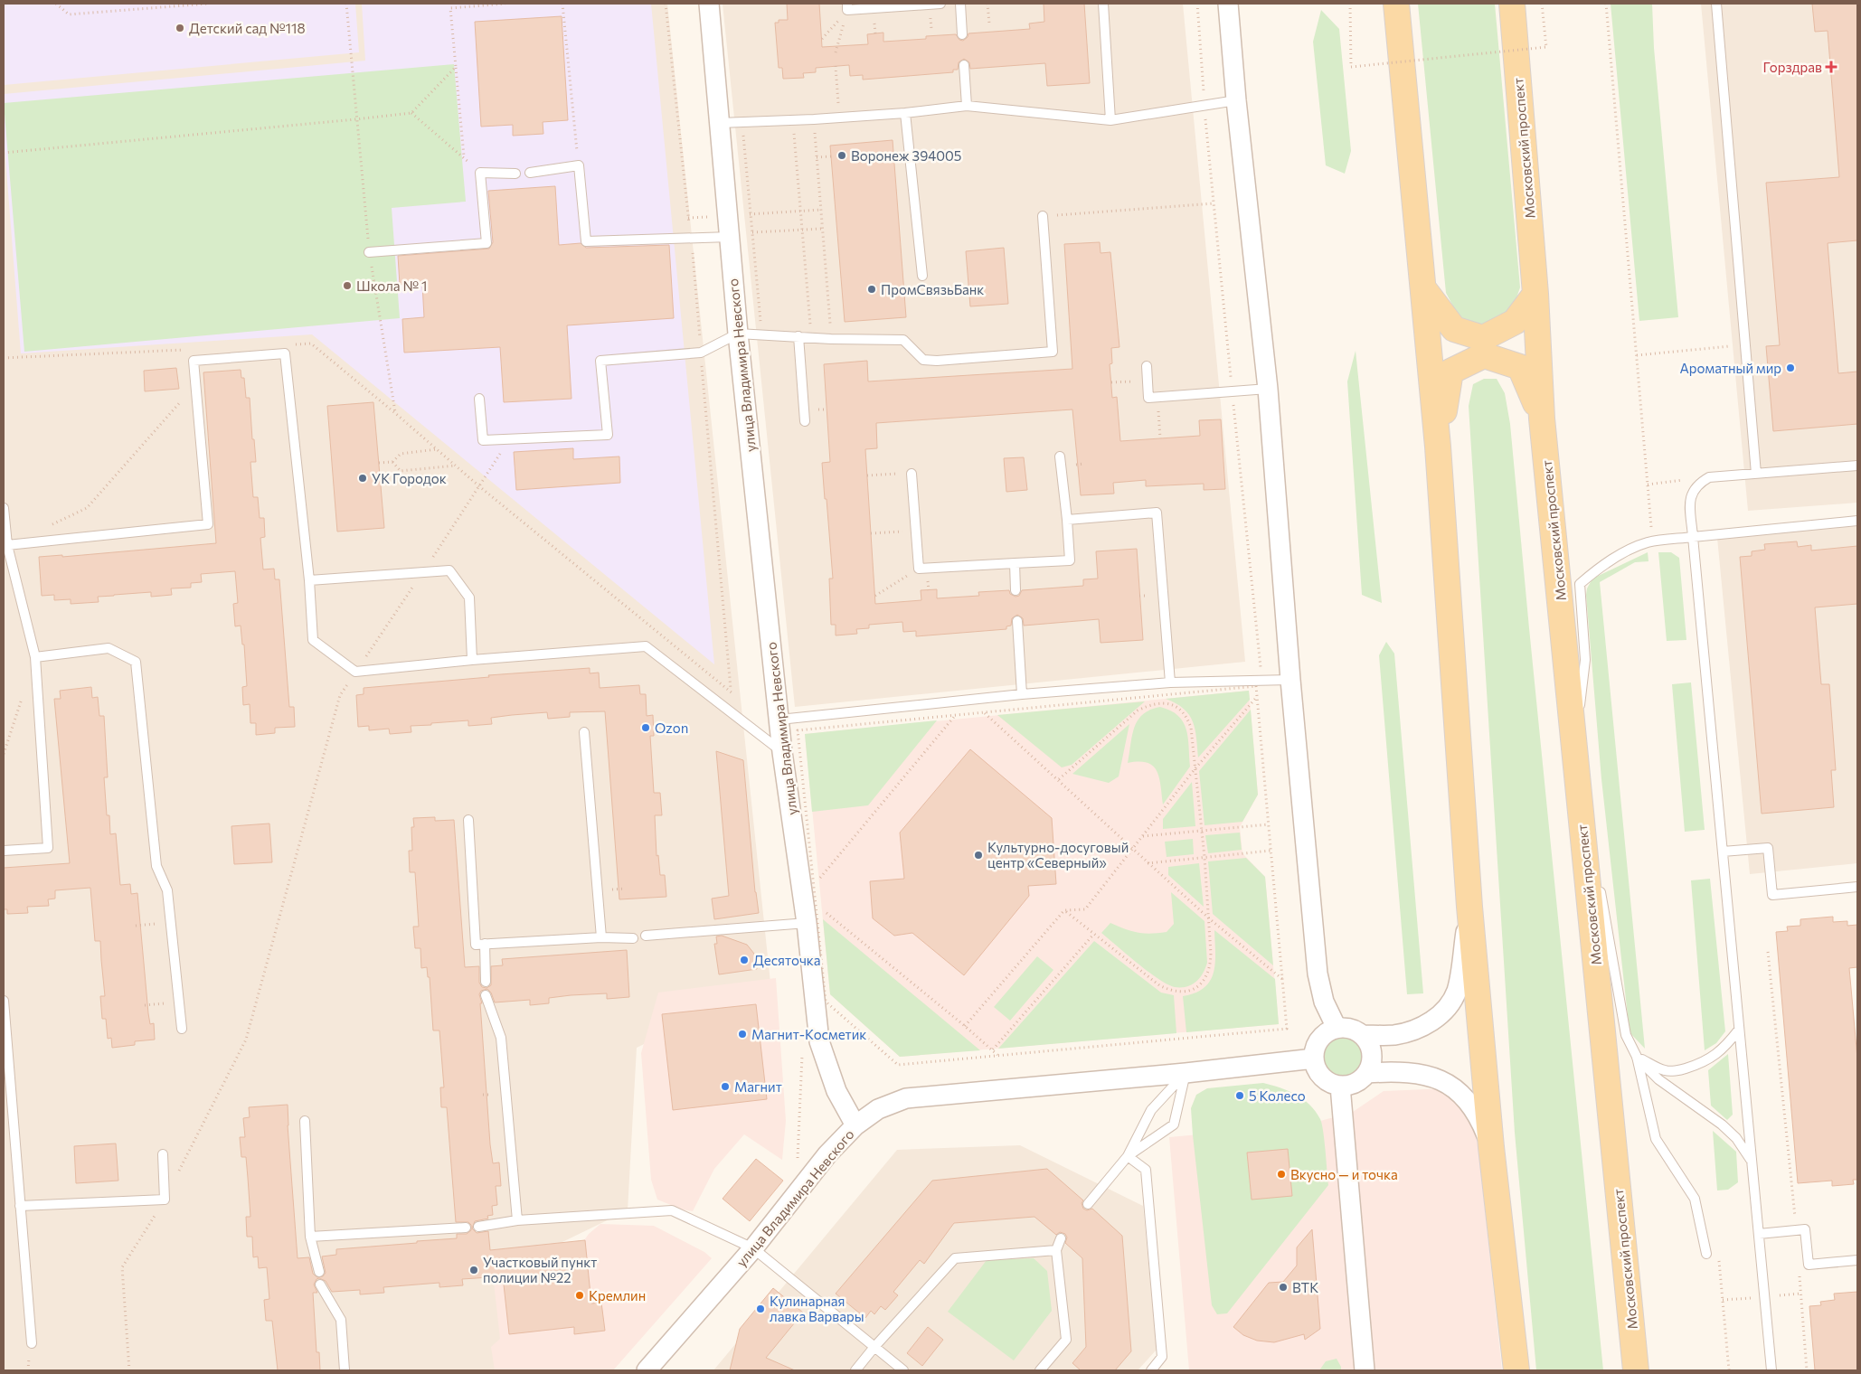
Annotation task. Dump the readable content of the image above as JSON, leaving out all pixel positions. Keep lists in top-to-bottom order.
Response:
{
  "streets": {
    "main road": ["Московский проспект"],
    "street": ["улица Владимира Невского"]
  },
  "places": {
    "other": [
      "Детский сад №118",
      "Воронеж 394005",
      "Школа № 1",
      "ПромСвязьБанк",
      "Ароматный мир",
      "УК Городок",
      "Ozon",
      "Культурно-досуговый центр «Северный»",
      "Десяточка",
      "Магнит-Косметик",
      "Магнит",
      "5 Колесо",
      "Вкусно — и точка",
      "Участковый пункт полиции №22",
      "ВТК",
      "Кремлин",
      "Кулинарная лавка Варвары"
    ],
    "health": ["Горздрав"]
  }
}
